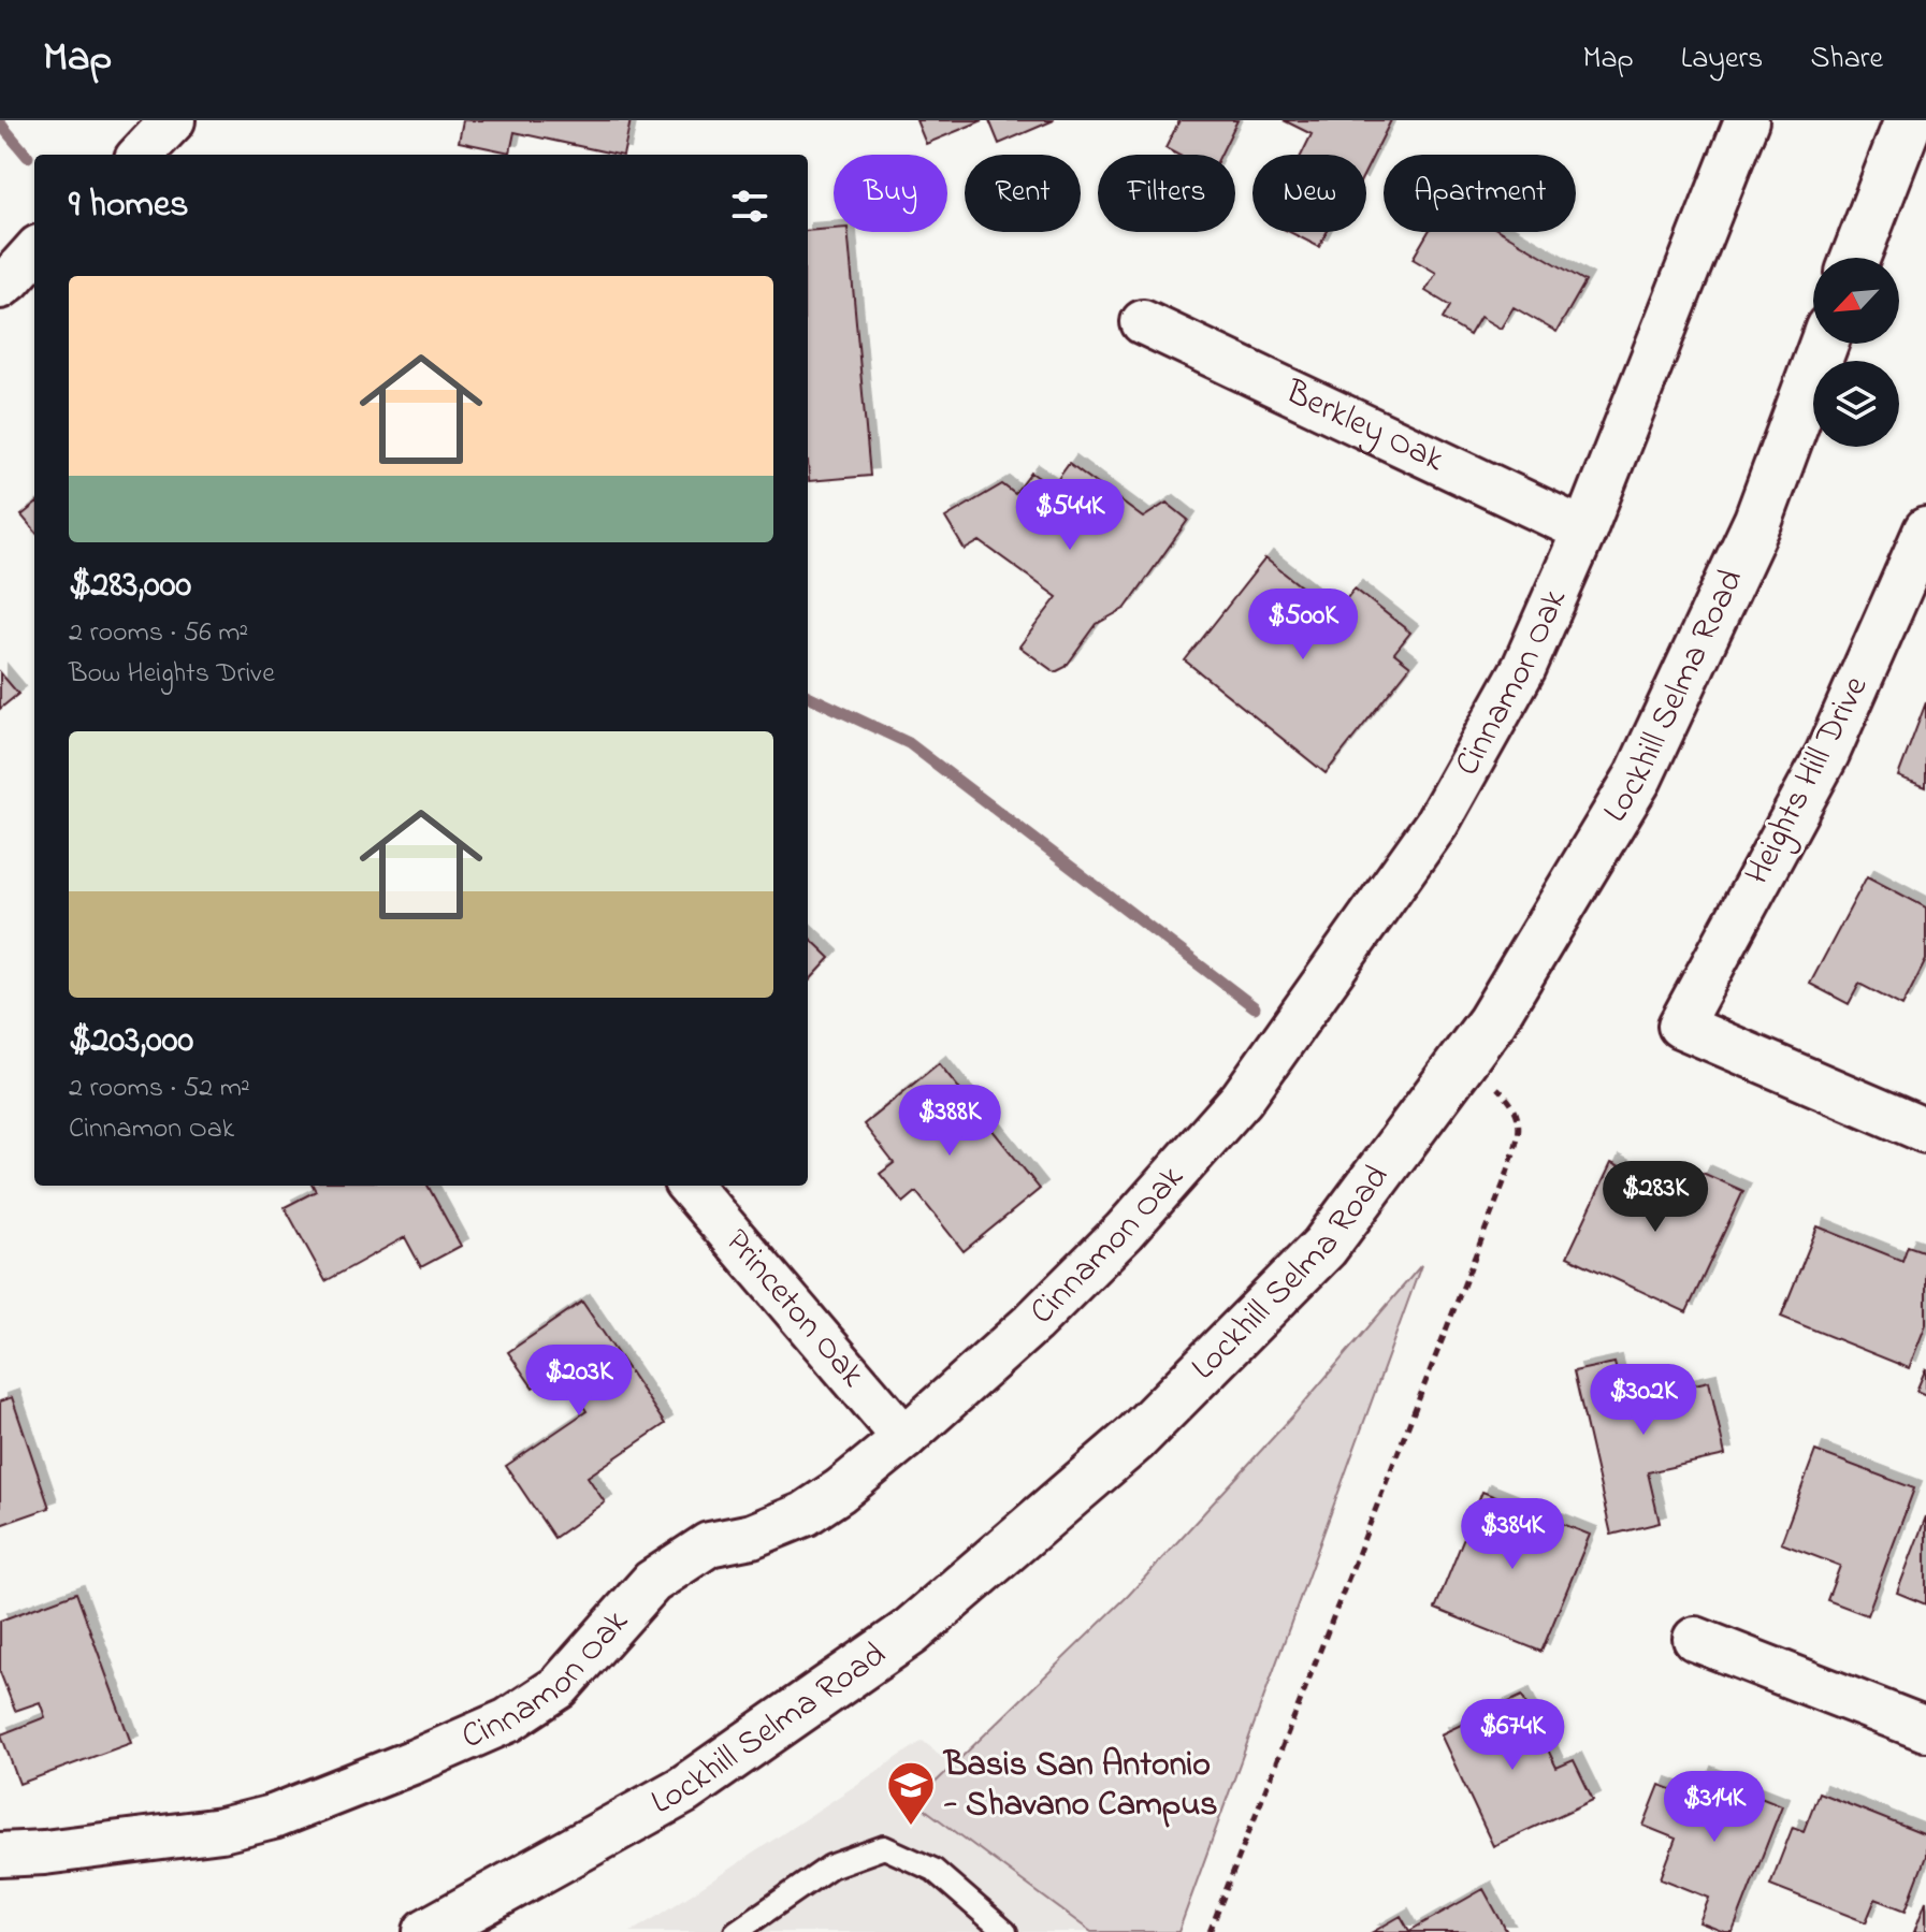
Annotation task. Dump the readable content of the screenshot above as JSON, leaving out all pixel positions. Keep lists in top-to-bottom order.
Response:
{
  "streets": {
    "main road": ["Lockhill Selma Road"],
    "street": [
      "Berkley Oak",
      "Cinnamon Oak",
      "Heights Hill Drive",
      "Princeton Oak"
    ]
  },
  "crossings": [
    ["Berkley Oak", "Cinnamon Oak"],
    ["Cinnamon Oak", "Princeton Oak"]
  ],
  "places": {
    "school or university": ["Basis San Antonio - Shavano Campus"]
  },
  "north": "bottom left",
  "page": {
    "header": "Map",
    "nav": ["Map", "Layers", "Share"],
    "chip": [
      "Buy",
      "Rent",
      "Filters",
      "New",
      "Apartment"
    ],
    "heading": "9 homes",
    "list": [
      {
        "name": "$283,000",
        "note": "2 rooms · 56 m² · Bow Heights Drive"
      },
      {
        "name": "$203,000",
        "note": "2 rooms · 52 m² · Cinnamon Oak"
      }
    ],
    "price": [
      "$544K",
      "$500K",
      "$388K",
      "$283K",
      "$203K",
      "$302K",
      "$384K",
      "$674K",
      "$314K"
    ]
  }
}
